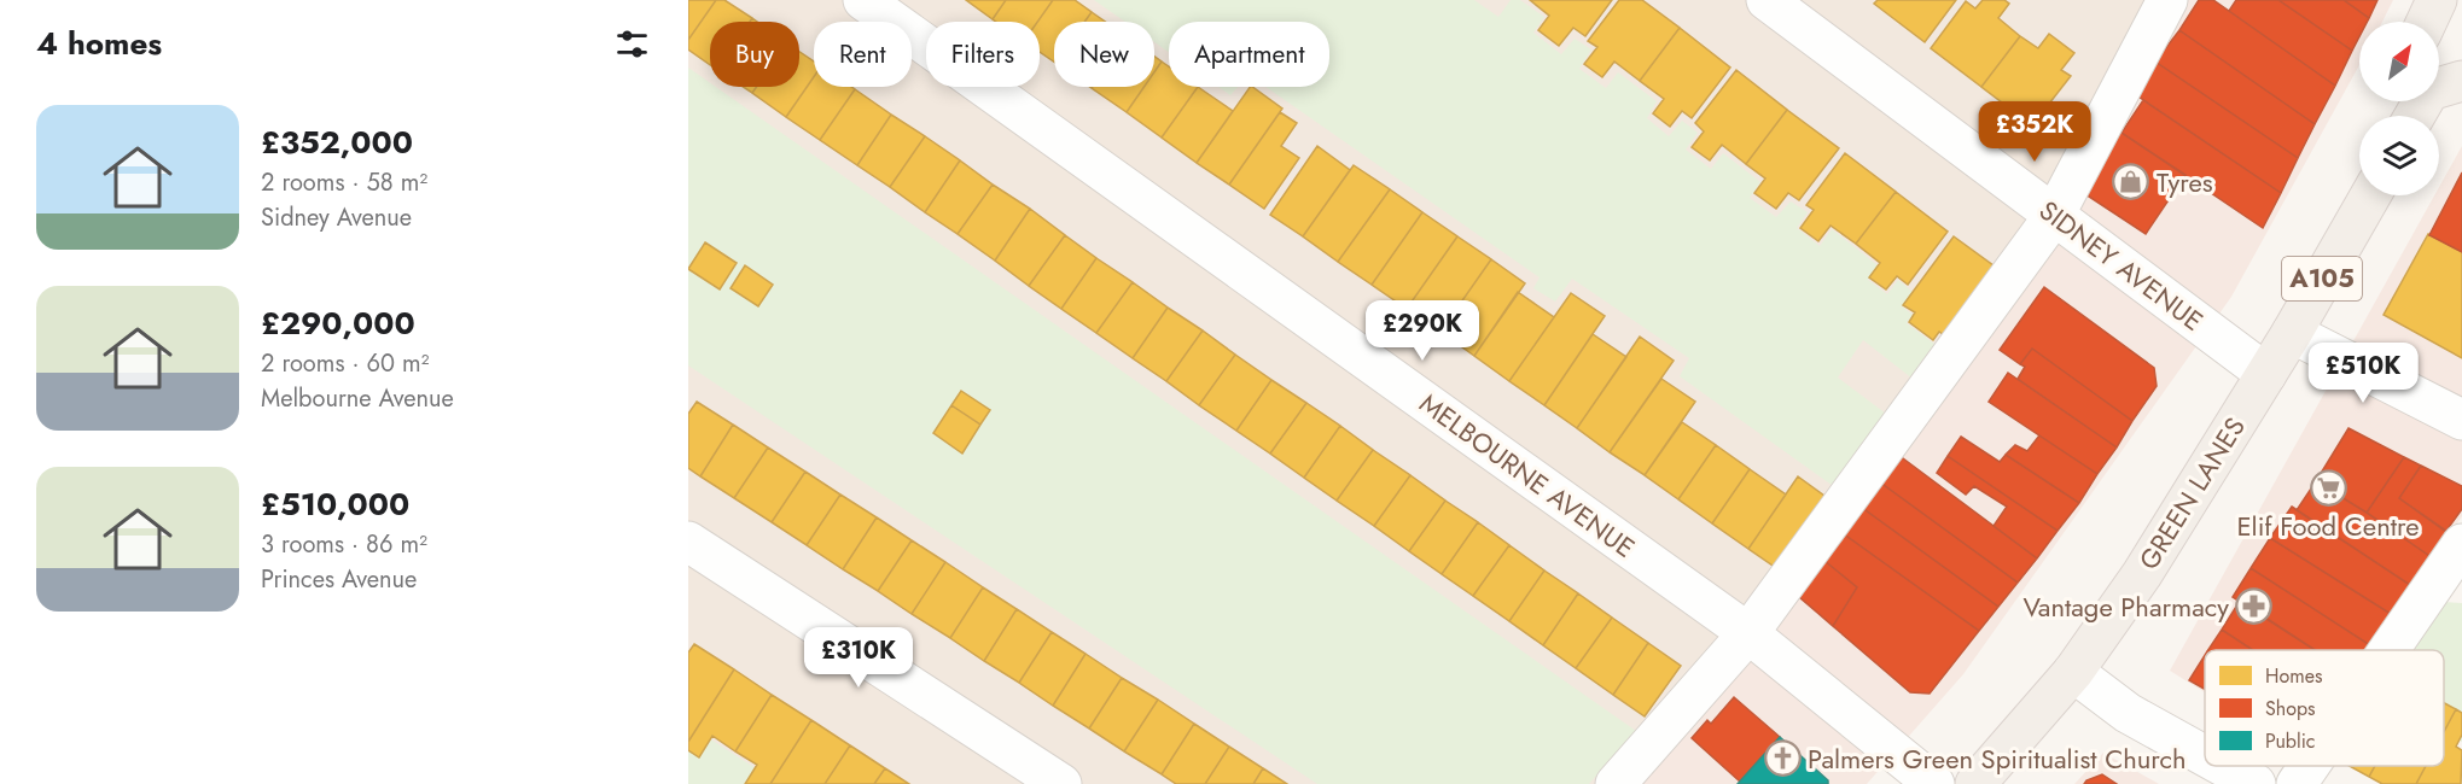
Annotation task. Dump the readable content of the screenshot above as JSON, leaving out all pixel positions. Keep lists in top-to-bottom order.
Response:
{
  "streets": {
    "main road": ["A105", "GREEN LANES"],
    "street": ["SIDNEY AVENUE", "MELBOURNE AVENUE"]
  },
  "crossings": [
    ["SIDNEY AVENUE", "GREEN LANES"]
  ],
  "places": {
    "shop": ["Tyres"],
    "supermarket": ["Elif Food Centre"],
    "pharmacy": ["Vantage Pharmacy"],
    "church": ["Palmers Green Spiritualist Church"]
  },
  "legend": ["Homes", "Shops", "Public"],
  "north": "top right",
  "page": {
    "heading": "4 homes",
    "chip": [
      "Buy",
      "Rent",
      "Filters",
      "New",
      "Apartment"
    ],
    "list": [
      {
        "name": "£352,000",
        "note": "2 rooms · 58 m² · Sidney Avenue"
      },
      {
        "name": "£290,000",
        "note": "2 rooms · 60 m² · Melbourne Avenue"
      },
      {
        "name": "£510,000",
        "note": "3 rooms · 86 m² · Princes Avenue"
      }
    ],
    "price": [
      "£352K",
      "£290K",
      "£510K",
      "£310K"
    ]
  }
}
